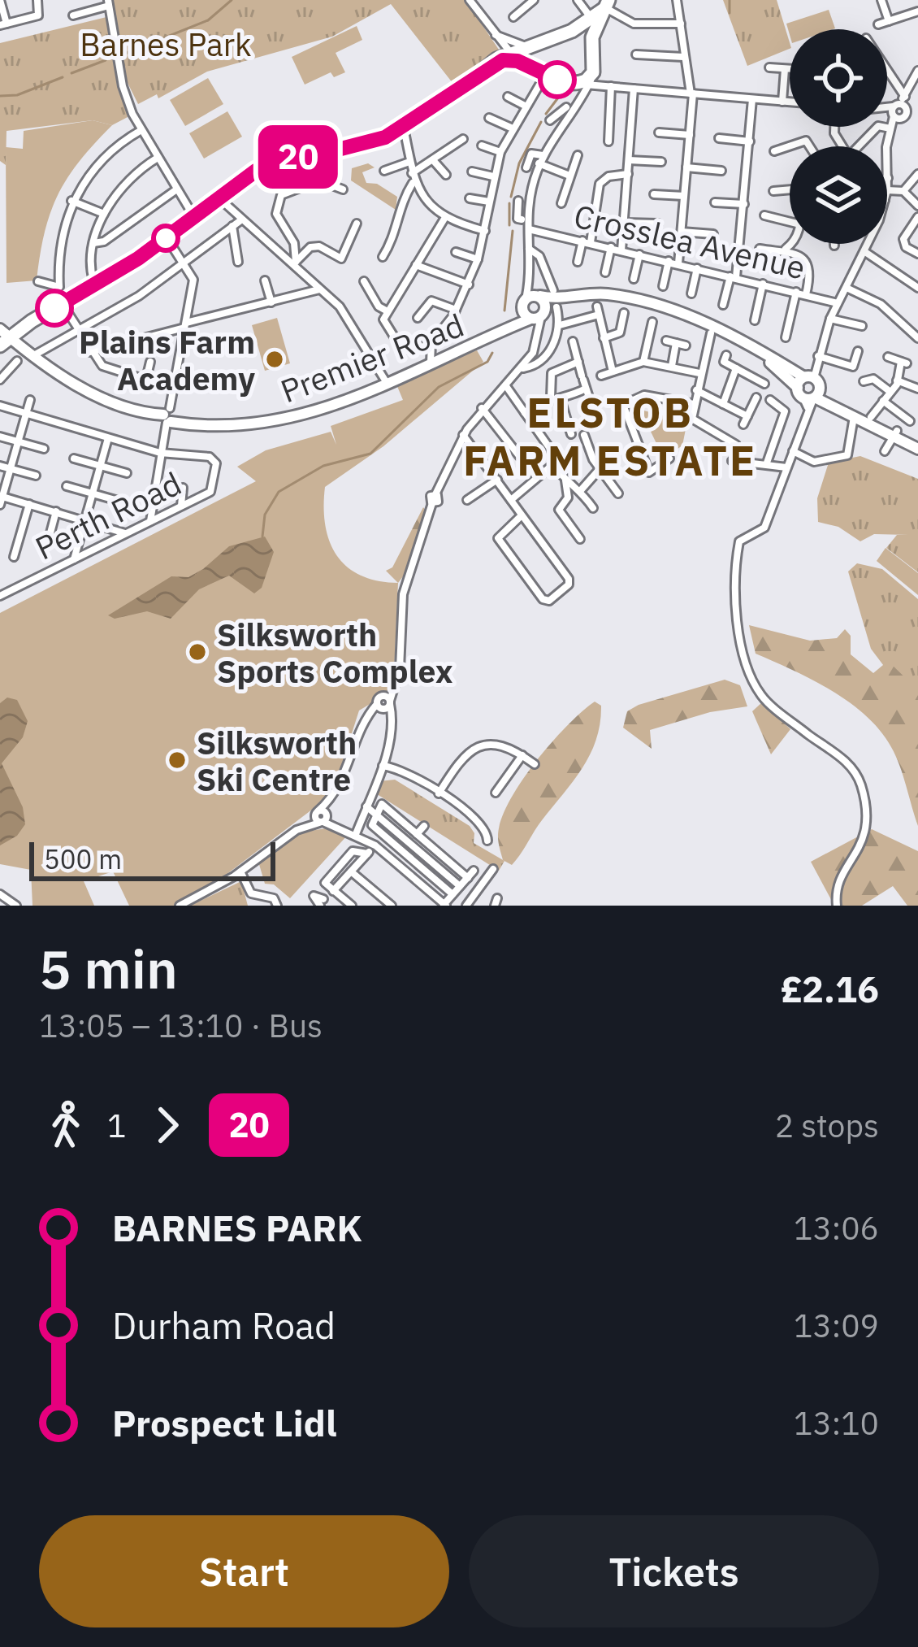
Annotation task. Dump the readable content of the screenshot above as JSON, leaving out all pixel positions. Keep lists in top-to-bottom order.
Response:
{
  "streets": {
    "main road": ["Premier Road"],
    "street": ["Crosslea Avenue", "Perth Road"]
  },
  "districts": ["ELSTOB FARM ESTATE"],
  "parks": ["Barnes Park"],
  "places": ["Plains Farm Academy", "Silksworth Sports Complex", "Silksworth Ski Centre"],
  "lines": ["bus line 20"],
  "scale_bar": "500 m",
  "page": {
    "on_map": "20",
    "scale": "500 m",
    "heading": ["5 min", "13:05 – 13:10 · Bus", "£2.16"],
    "legs": ["1", "20", "2 stops"],
    "list": [
      {
        "name": "BARNES PARK",
        "value": "13:06"
      },
      {
        "name": "Durham Road",
        "value": "13:09"
      },
      {
        "name": "Prospect Lidl",
        "value": "13:10"
      }
    ],
    "buttons": ["Start", "Tickets"]
  }
}
